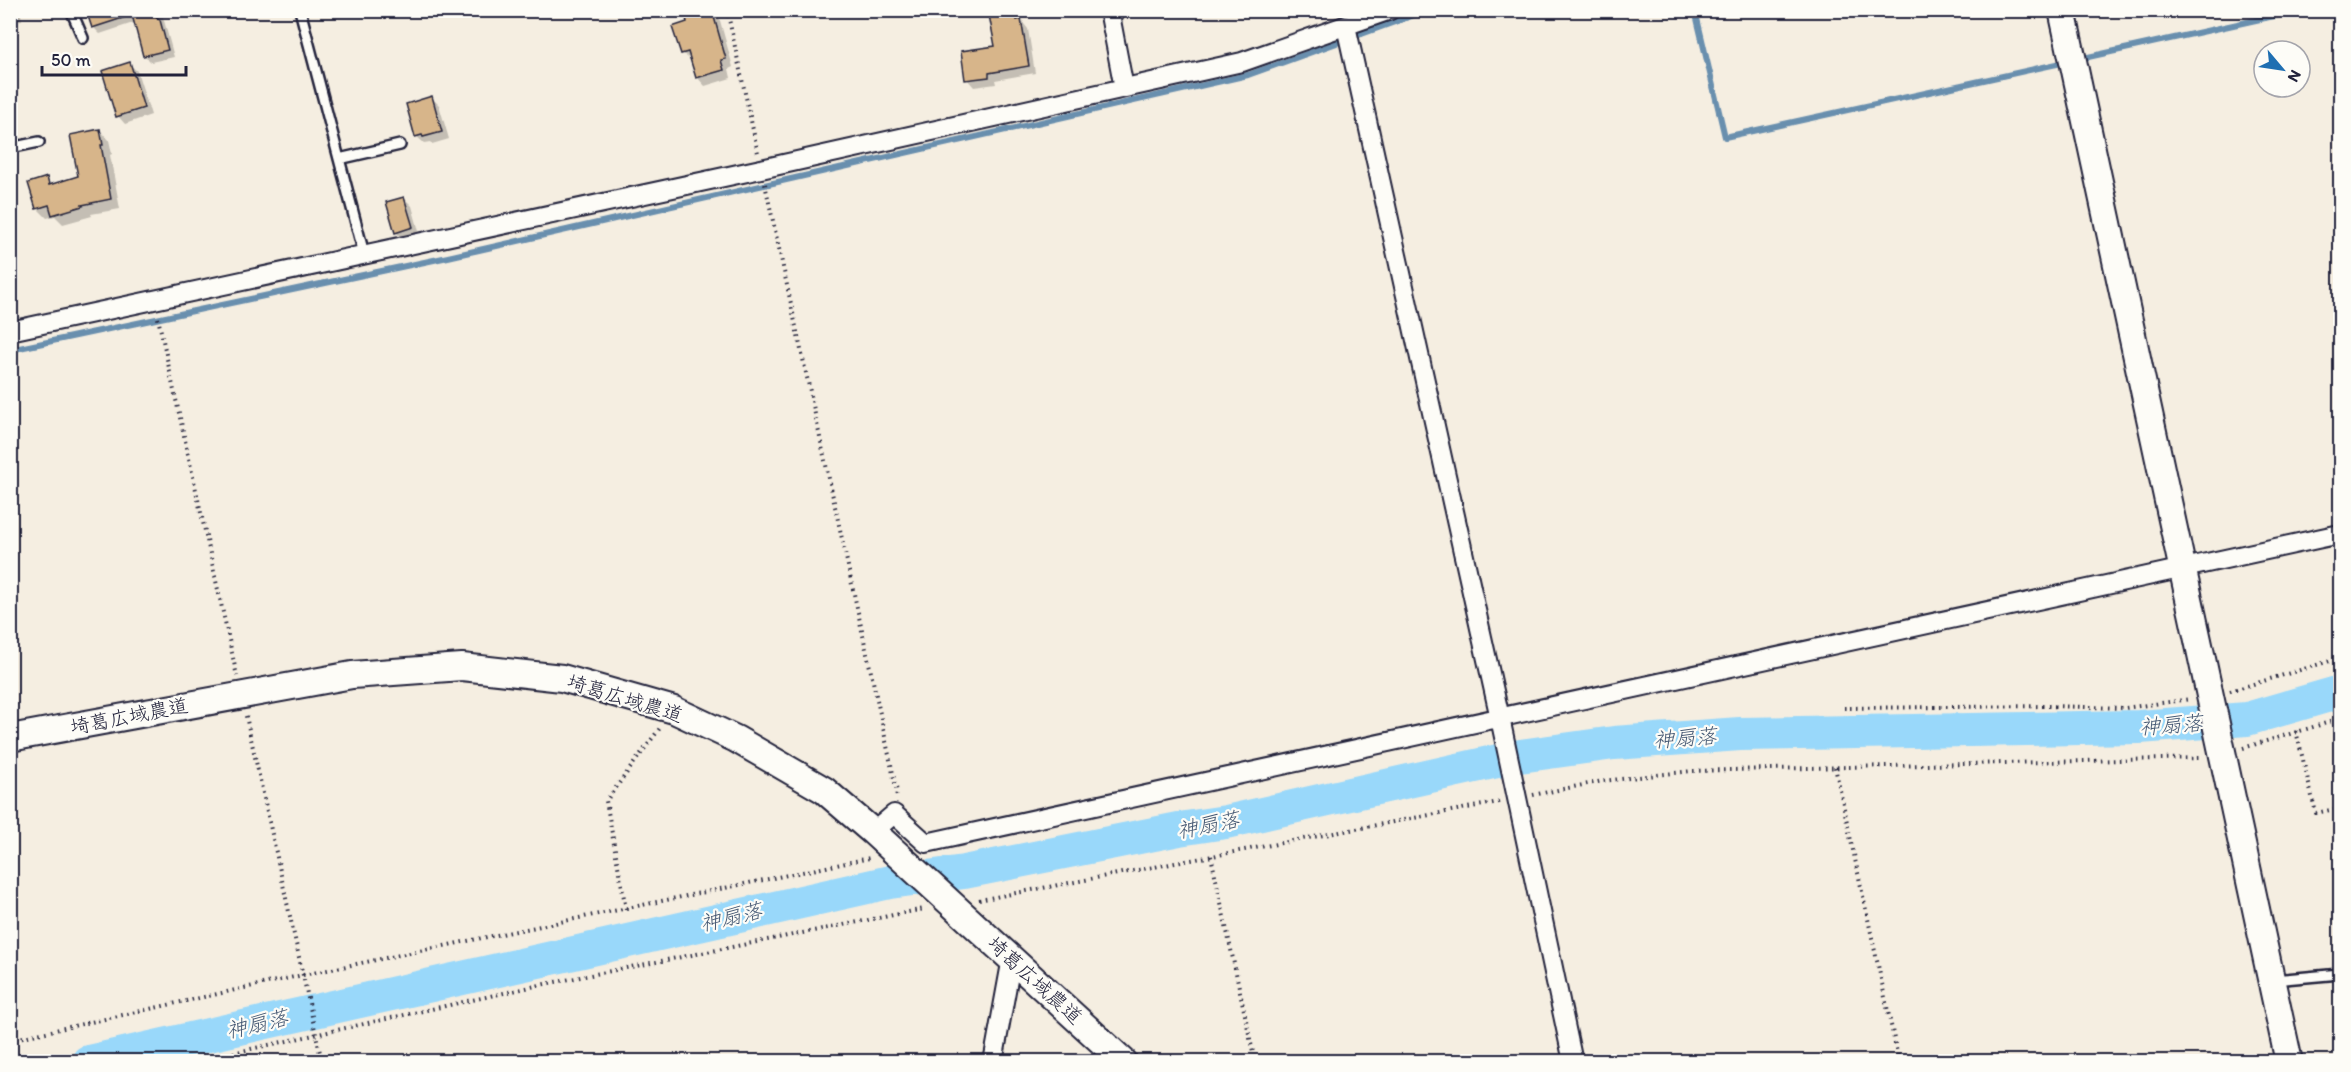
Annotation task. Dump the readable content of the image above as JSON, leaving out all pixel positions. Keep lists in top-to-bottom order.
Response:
{
  "streets": {
    "street": ["埼葛広域農道"]
  },
  "water": ["神扇落"],
  "scale_bar": "50 m",
  "north": "bottom right"
}
